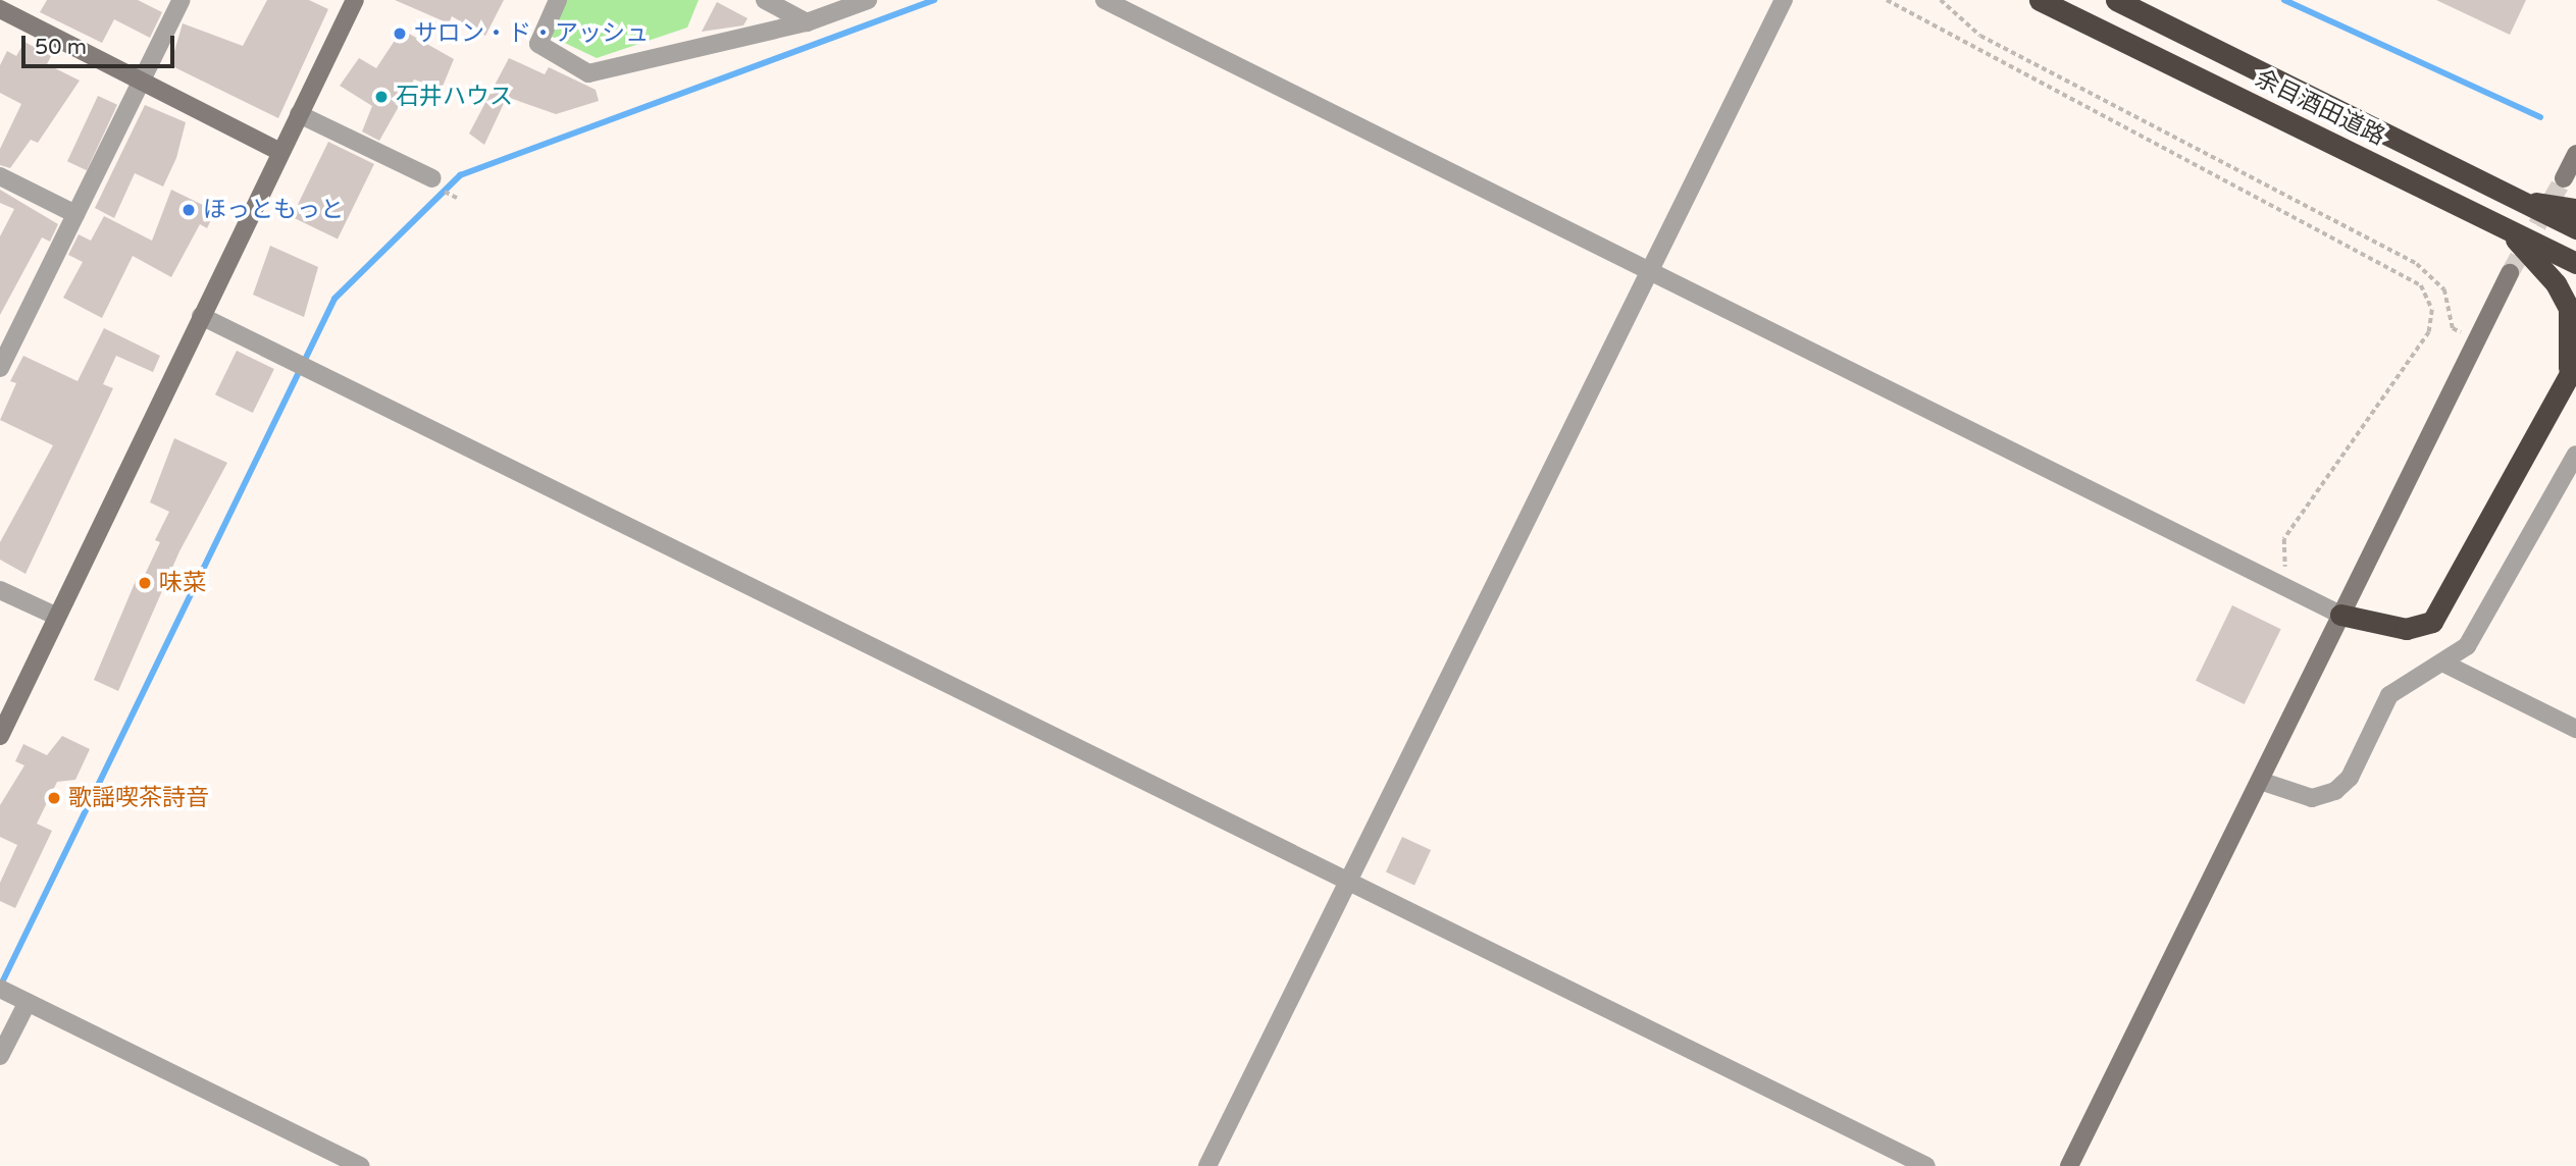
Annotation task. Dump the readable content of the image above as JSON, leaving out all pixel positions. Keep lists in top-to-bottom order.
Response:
{
  "streets": {
    "highway": ["余目酒田道路"]
  },
  "places": [
    "サロン・ド・アッシュ",
    "石井ハウス",
    "ほっともっと",
    "味菜",
    "歌謡喫茶詩音"
  ],
  "scale_bar": "50 m"
}
